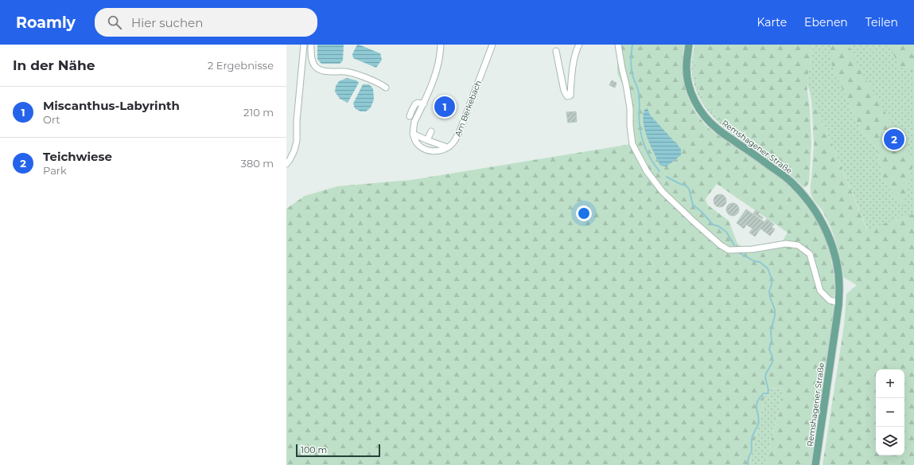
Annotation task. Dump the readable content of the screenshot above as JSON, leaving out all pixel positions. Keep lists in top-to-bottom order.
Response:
{
  "streets": {
    "main road": ["Remshagener Straße"],
    "lane": ["Am Berkebach"]
  },
  "scale_bar": "100 m",
  "page": {
    "header": "Roamly",
    "search": "Hier suchen",
    "nav": ["Karte", "Ebenen", "Teilen"],
    "heading": ["In der Nähe", "2 Ergebnisse"],
    "list": [
      {
        "mark": "1",
        "name": "Miscanthus-Labyrinth",
        "note": "Ort",
        "value": "210 m"
      },
      {
        "mark": "2",
        "name": "Teichwiese",
        "note": "Park",
        "value": "380 m"
      }
    ],
    "pins": ["1", "2"],
    "map_buttons": ["+", "−"],
    "scale": "100 m"
  }
}
